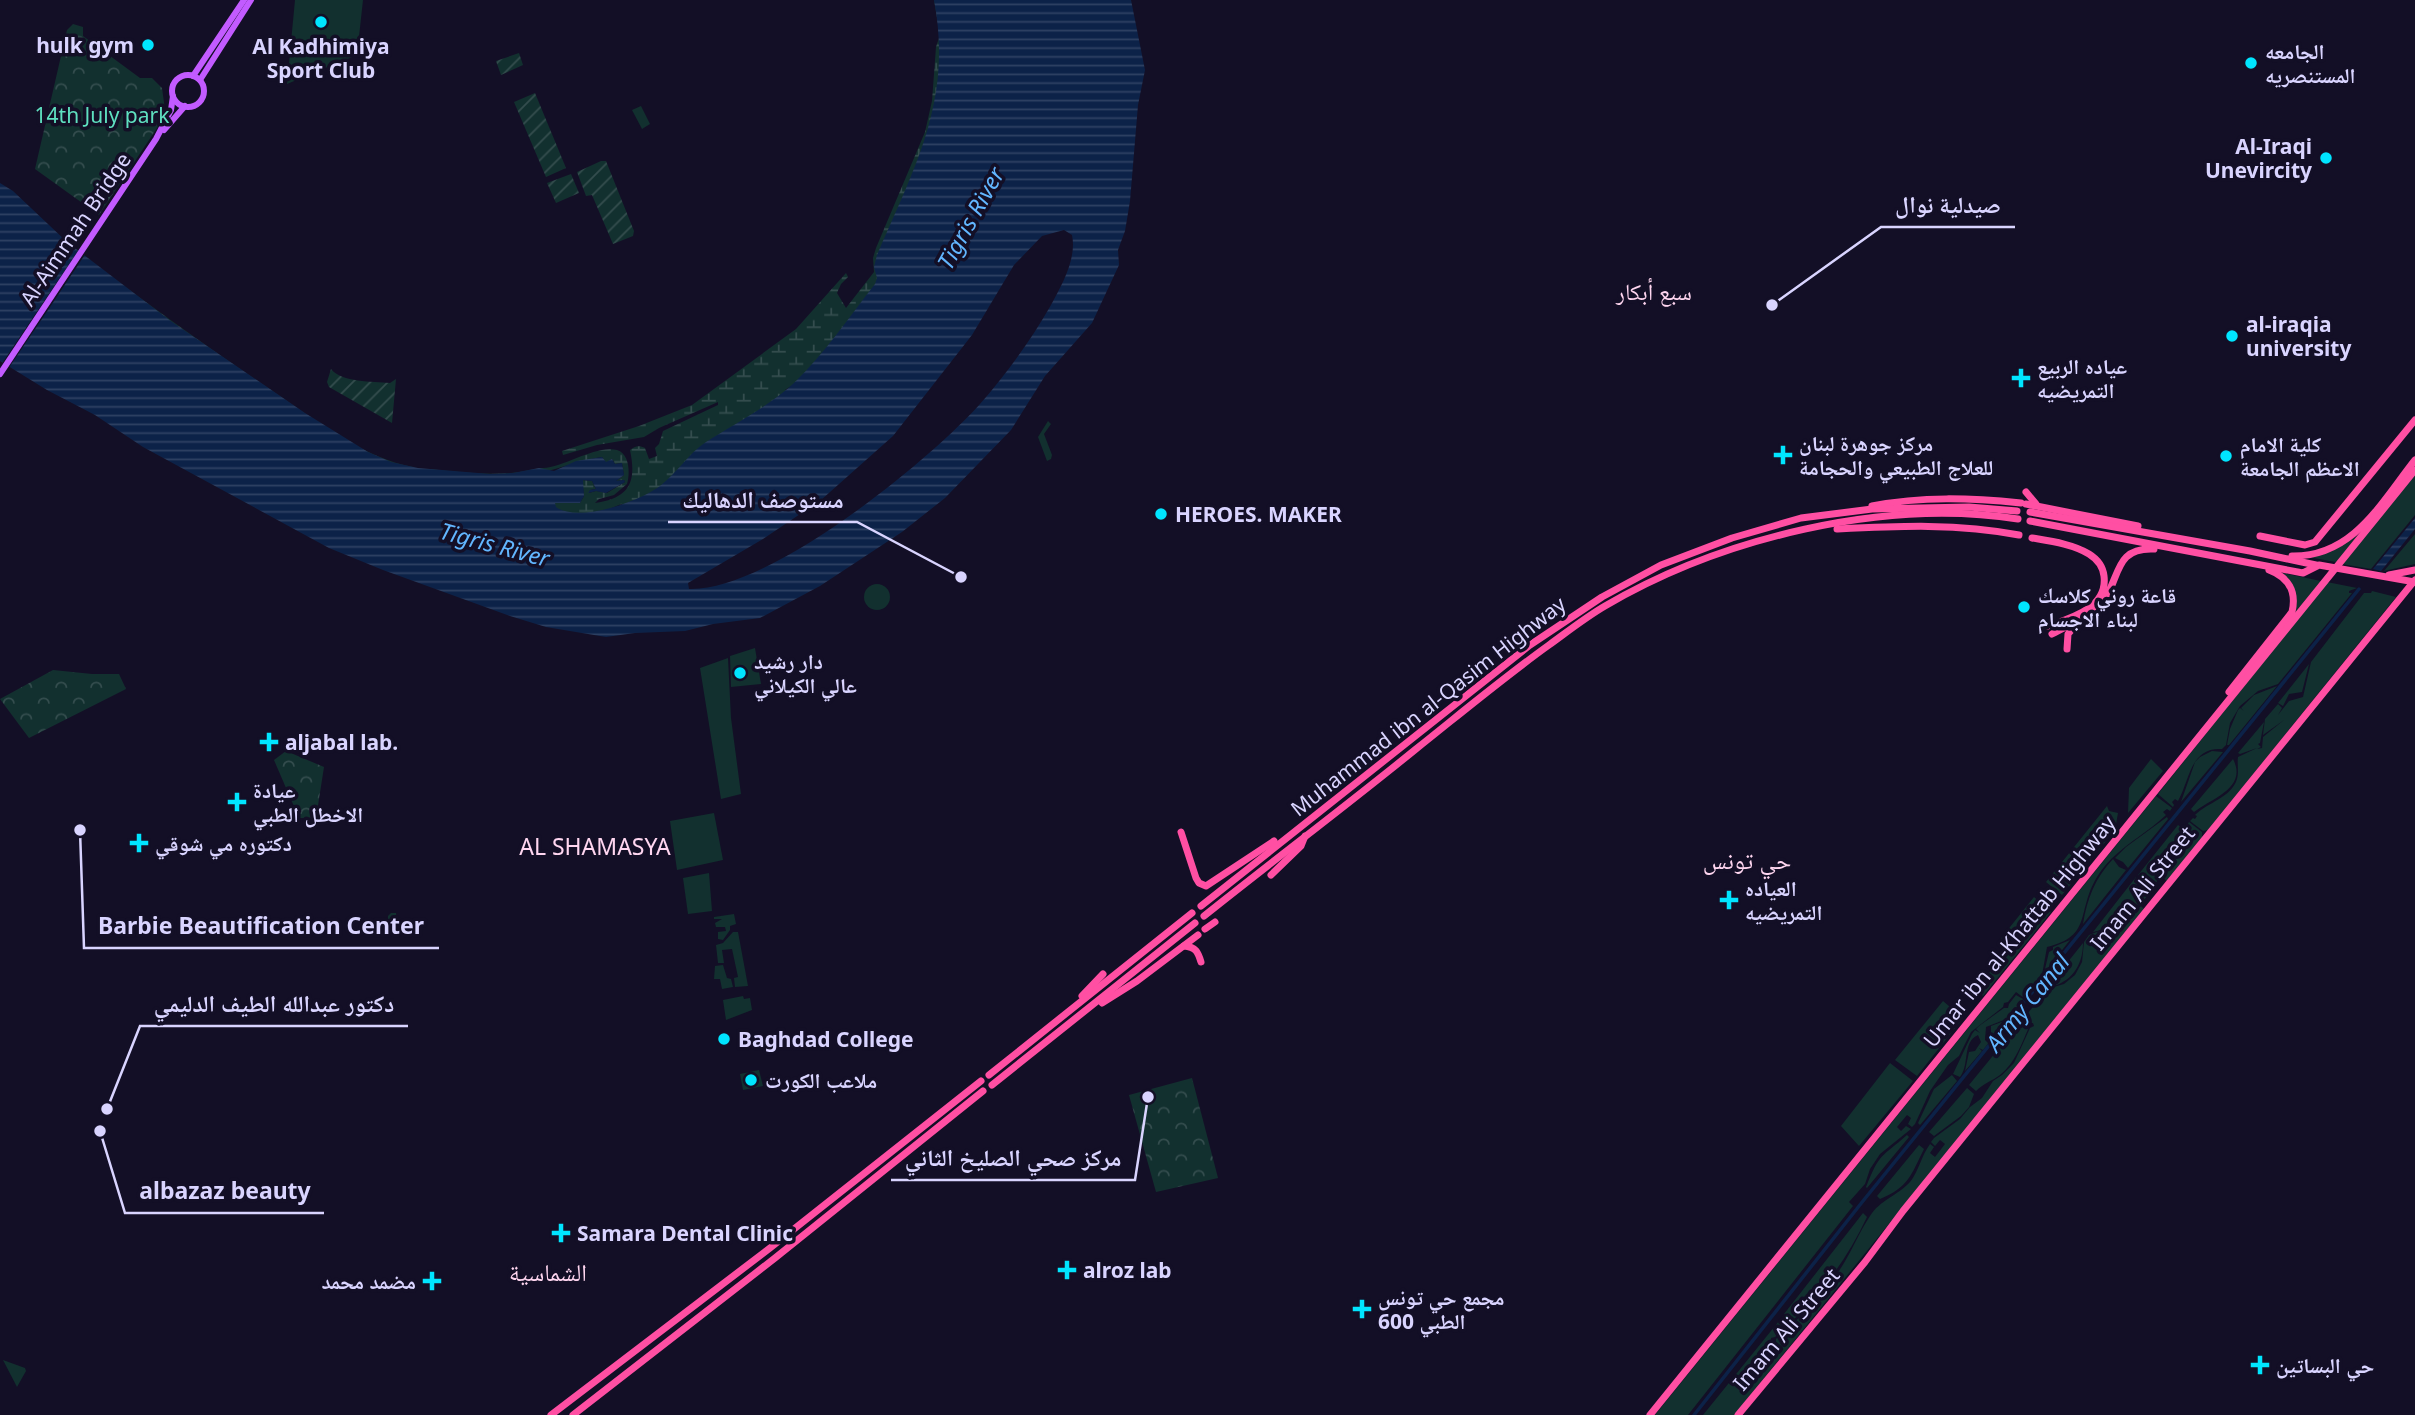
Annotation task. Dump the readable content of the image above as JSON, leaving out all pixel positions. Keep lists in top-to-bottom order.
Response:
{
  "streets": {
    "highway": ["Muhammad ibn al-Qasim Highway", "Imam Ali Street", "Umar ibn al-Khattab Highway"],
    "main road": ["Al-Aimmah Bridge"]
  },
  "districts": [
    "سبع أبكار",
    "AL SHAMASYA",
    "حي تونس",
    "الشماسية"
  ],
  "water": ["Tigris River", "Army Canal"],
  "parks": ["14th July park"],
  "places": {
    "other": [
      "Al Kadhimiya Sport Club",
      "hulk gym",
      "الجامعه المستنصريه",
      "Al-Iraqi Unevircity",
      "صيدلية نوال",
      "al-iraqia university",
      "كلية الامام الاعظم الجامعة",
      "HEROES. MAKER",
      "مستوصف الدهاليك",
      "قاعة روني كلاسك لبناء الاجسام",
      "دار رشيد عالي الكيلاني",
      "Barbie Beautification Center",
      "Baghdad College",
      "ملاعب الكورت",
      "مركز صحي الصليخ الثاني",
      "دكتور عبدالله الطيف الدليمي",
      "albazaz beauty"
    ],
    "health": [
      "عياده الربيع التمريضيه",
      "مركز جوهرة لبنان للعلاج الطبيعي والحجامة",
      "aljabal lab.",
      "عيادة الاخطل الطبي",
      "دكتوره مي شوقي",
      "العياده التمريضيه",
      "Samara Dental Clinic",
      "alroz lab",
      "مضمد محمد",
      "مجمع حي تونس الطبي 600",
      "حي البساتين"
    ]
  }
}
